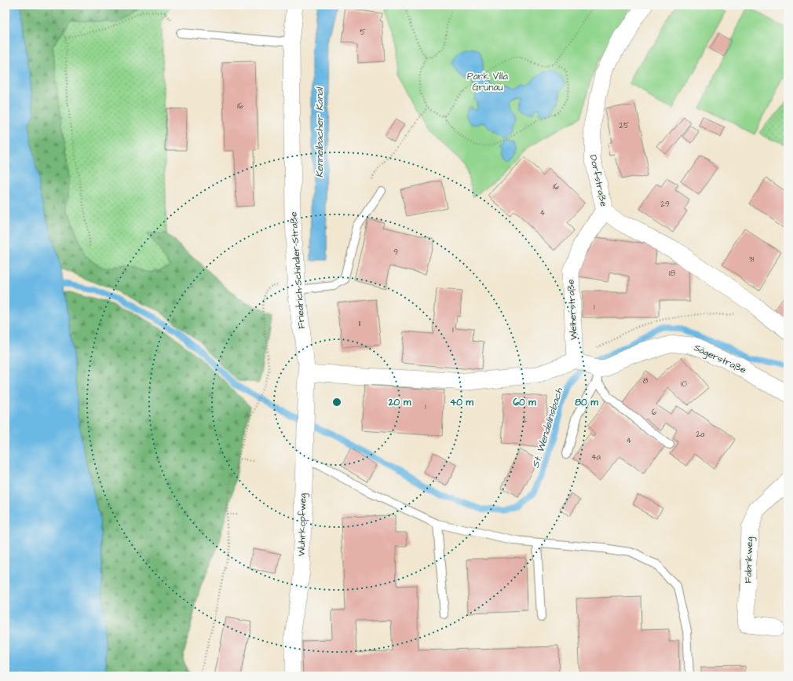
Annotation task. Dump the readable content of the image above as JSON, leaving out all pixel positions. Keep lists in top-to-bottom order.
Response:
{
  "streets": {
    "street": [
      "Dorfstraße",
      "Friedrich-Schindler-Straße",
      "Weiherstraße",
      "Sägerstraße",
      "Wuhrkopfweg",
      "Fabrikweg"
    ]
  },
  "crossings": [
    ["Dorfstraße", "Weiherstraße"],
    ["Friedrich-Schindler-Straße", "Wuhrkopfweg"],
    ["Weiherstraße", "Sägerstraße"]
  ],
  "water": ["Kennelbacher Kanal", "St. Wendelinsbach"],
  "parks": ["Park Villa Grünau"],
  "house_numbers": [
    "5",
    "16",
    "25",
    "16",
    "29",
    "4",
    "9",
    "31",
    "18",
    "1",
    "11",
    "1",
    "8",
    "10",
    "1",
    "6",
    "2",
    "2a",
    "4",
    "4a"
  ],
  "rings": [
    "20 m",
    "40 m",
    "60 m",
    "80 m"
  ]
}
